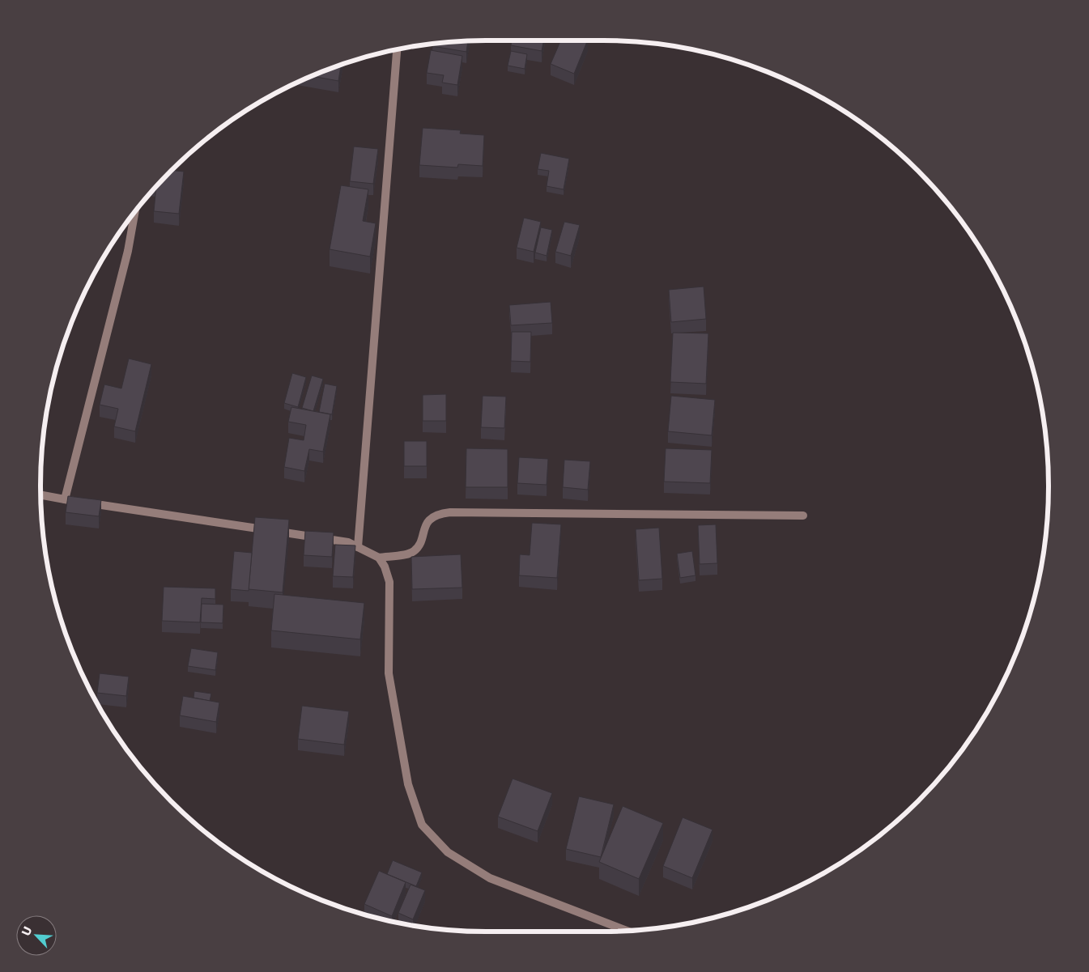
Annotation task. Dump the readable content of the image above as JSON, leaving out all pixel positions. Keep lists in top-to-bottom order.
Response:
{
  "north": "top left"
}
